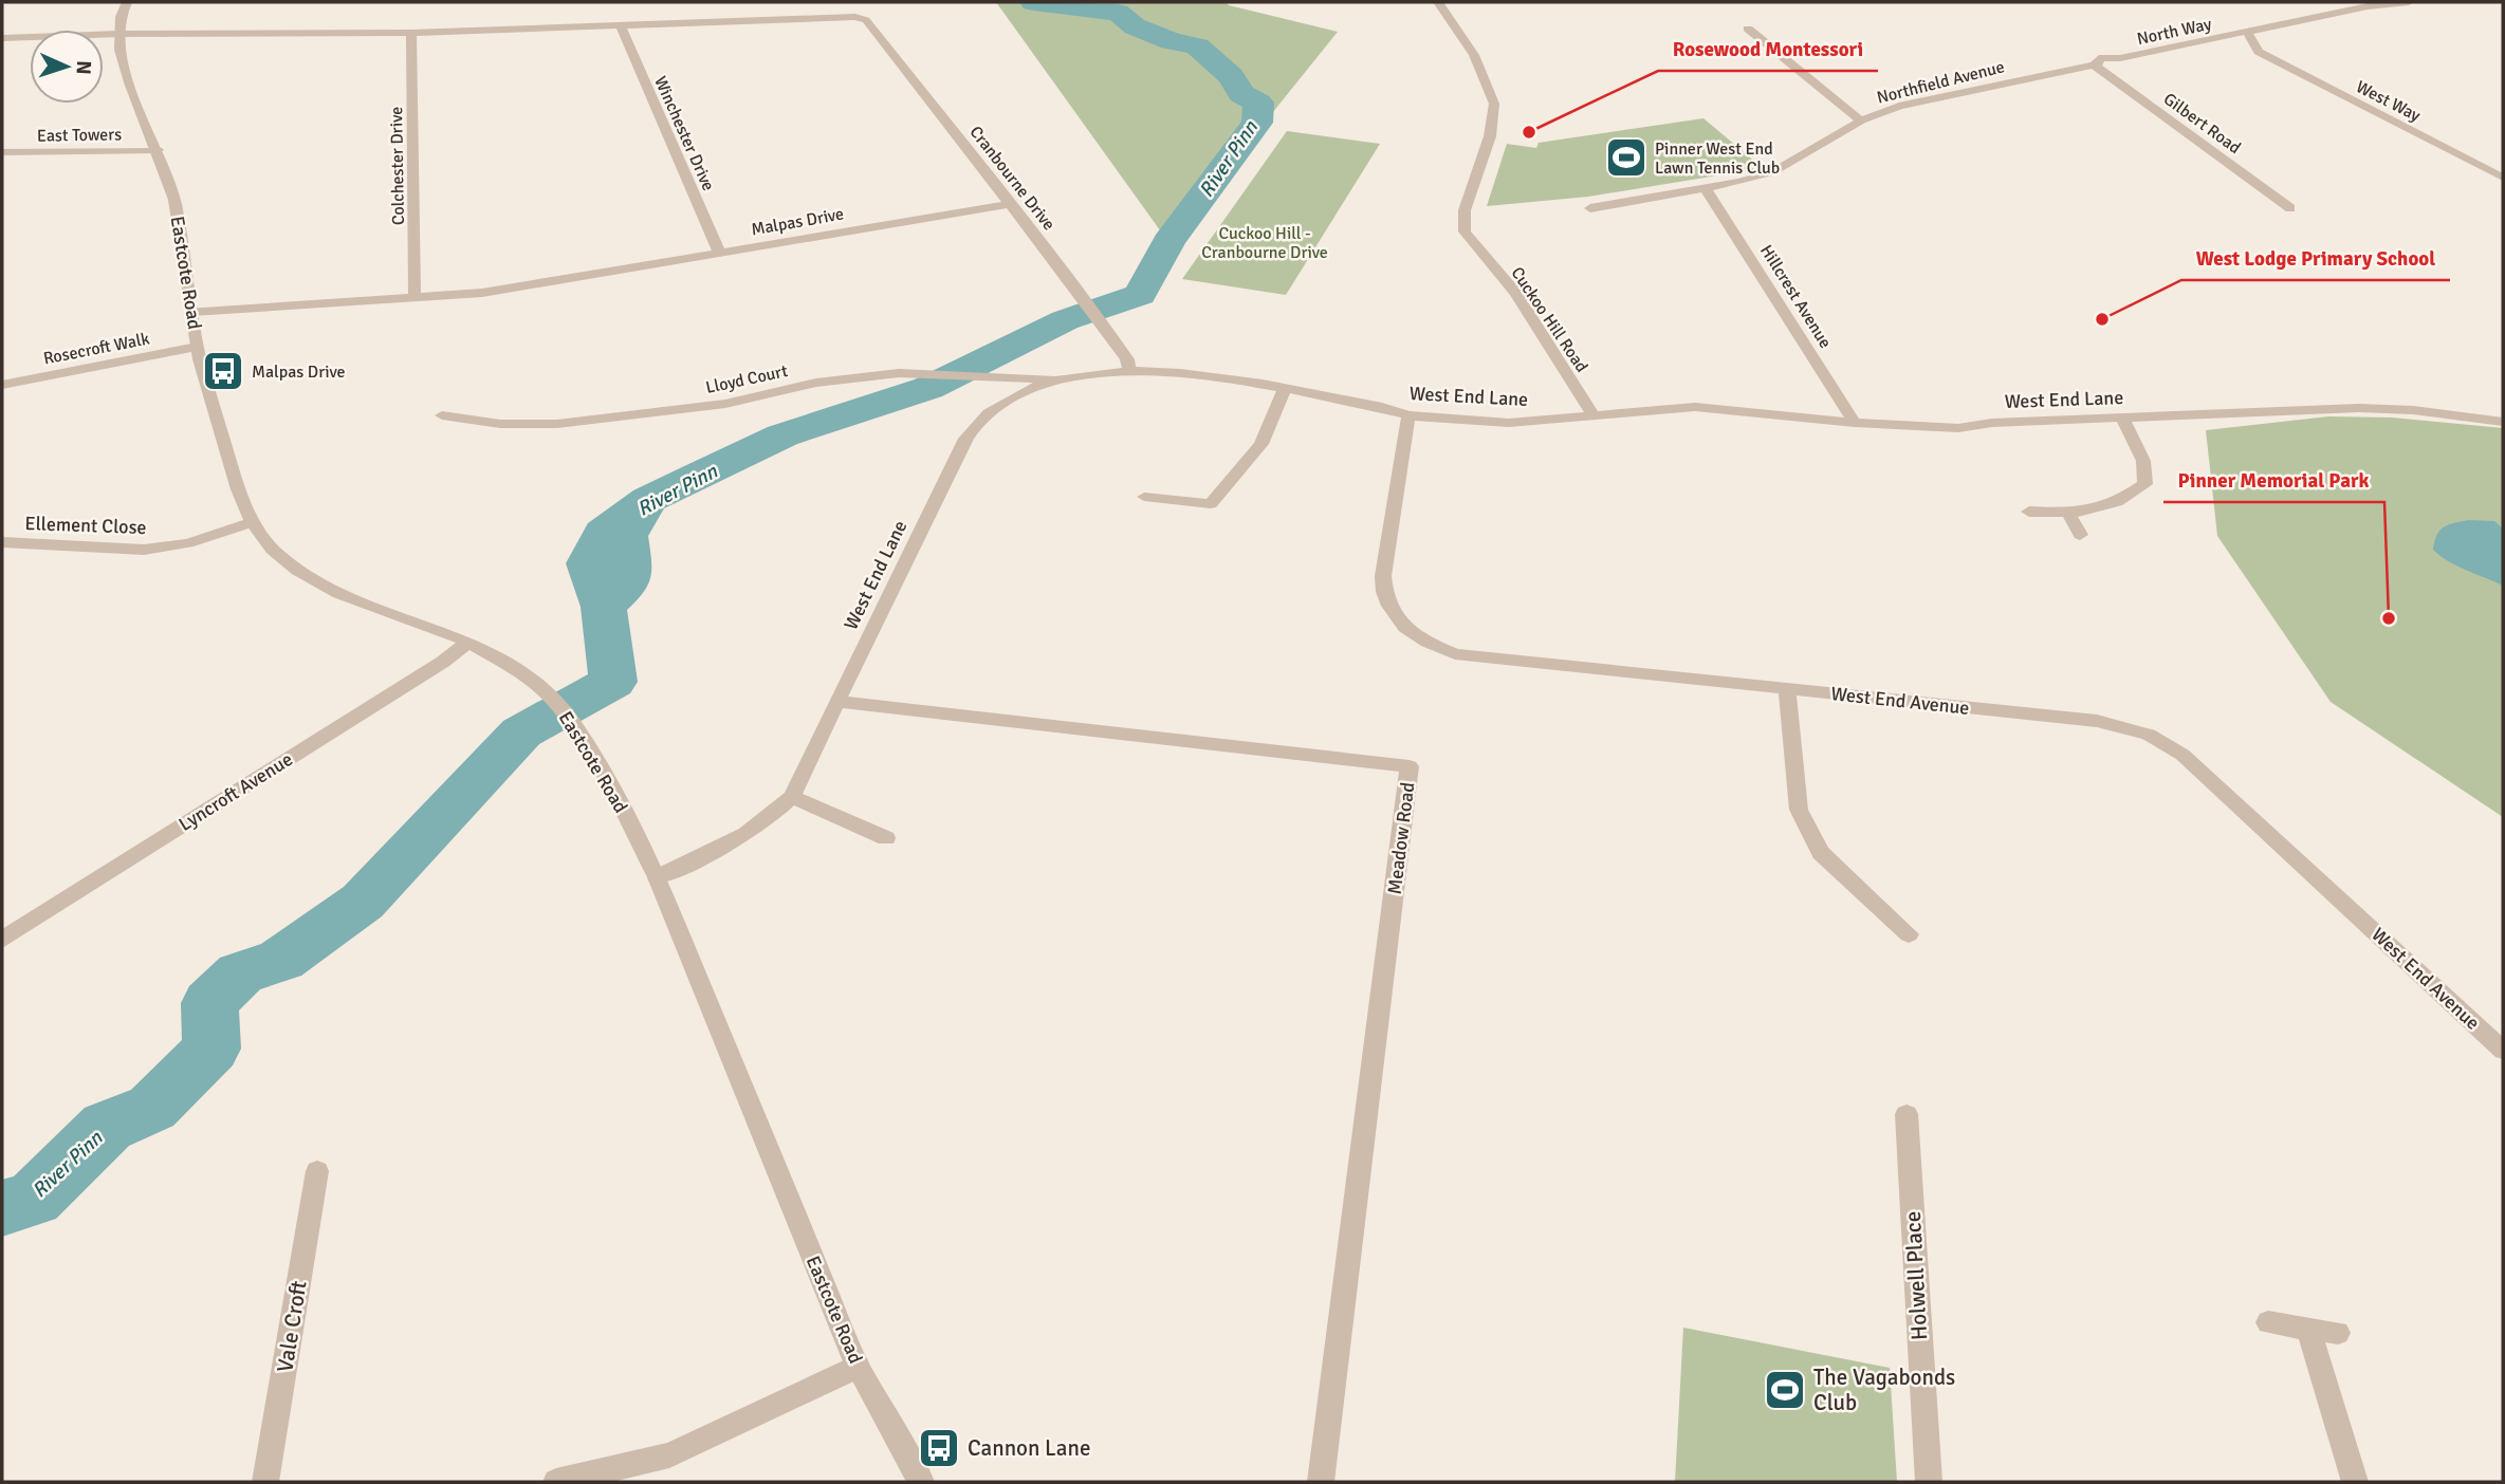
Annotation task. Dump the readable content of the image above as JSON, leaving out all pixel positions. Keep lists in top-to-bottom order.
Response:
{
  "streets": {
    "street": [
      "North Way",
      "Northfield Avenue",
      "West Way",
      "Gilbert Road",
      "Winchester Drive",
      "East Towers",
      "Colchester Drive",
      "Cranbourne Drive",
      "Malpas Drive",
      "Eastcote Road",
      "Hillcrest Avenue",
      "Cuckoo Hill Road",
      "Rosecroft Walk",
      "Lloyd Court",
      "West End Lane",
      "Ellement Close",
      "West End Avenue",
      "Lyncroft Avenue",
      "Meadow Road",
      "Holwell Place",
      "Vale Croft"
    ]
  },
  "crossings": [
    ["North Way", "Northfield Avenue"],
    ["North Way", "Gilbert Road"],
    ["Northfield Avenue", "Gilbert Road"],
    ["Northfield Avenue", "Hillcrest Avenue"],
    ["Winchester Drive", "Cranbourne Drive"],
    ["Winchester Drive", "Malpas Drive"],
    ["East Towers", "Eastcote Road"],
    ["Colchester Drive", "Malpas Drive"],
    ["Cranbourne Drive", "Malpas Drive"],
    ["Cranbourne Drive", "West End Lane"],
    ["Malpas Drive", "Eastcote Road"],
    ["Eastcote Road", "Rosecroft Walk"],
    ["Eastcote Road", "West End Lane"],
    ["Eastcote Road", "Ellement Close"],
    ["Eastcote Road", "Lyncroft Avenue"],
    ["Hillcrest Avenue", "West End Lane"],
    ["Cuckoo Hill Road", "West End Lane"],
    ["Lloyd Court", "West End Lane"],
    ["West End Lane", "West End Avenue"],
    ["West End Lane", "Meadow Road"]
  ],
  "water": ["River Pinn"],
  "parks": ["Cuckoo Hill - Cranbourne Drive"],
  "places": {
    "other": ["Rosewood Montessori", "West Lodge Primary School", "Pinner Memorial Park"],
    "sports": ["Pinner West End Lawn Tennis Club", "The Vagabonds Club"],
    "bus stop": ["Malpas Drive", "Cannon Lane"]
  },
  "north": "right"
}
